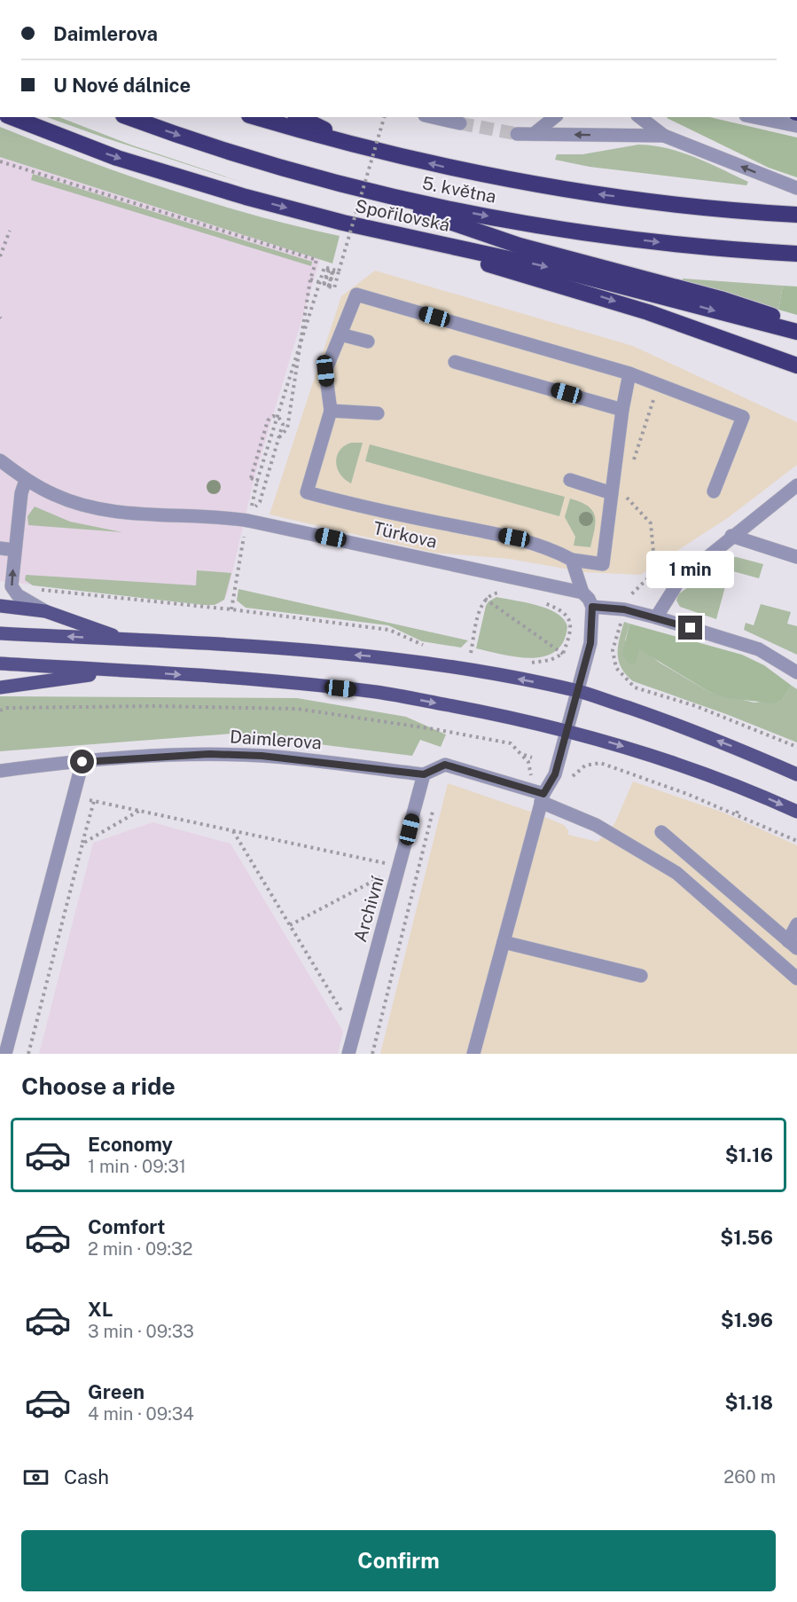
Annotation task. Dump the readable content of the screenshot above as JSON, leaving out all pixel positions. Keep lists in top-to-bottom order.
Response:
{
  "streets": {
    "highway": ["5. května", "Spořilovská"],
    "street": ["Türkova", "Daimlerova", "Archivní"]
  },
  "crossings": [
    ["Daimlerova", "Archivní"]
  ],
  "page": {
    "banner": ["Daimlerova", "U Nové dálnice"],
    "bubble": "1 min",
    "heading": "Choose a ride",
    "list": [
      {
        "name": "Economy",
        "note": "1 min · 09:31",
        "value": "$1.16"
      },
      {
        "name": "Comfort",
        "note": "2 min · 09:32",
        "value": "$1.56"
      },
      {
        "name": "XL",
        "note": "3 min · 09:33",
        "value": "$1.96"
      },
      {
        "name": "Green",
        "note": "4 min · 09:34",
        "value": "$1.18"
      }
    ],
    "pay": ["Cash", "260 m"],
    "buttons": "Confirm"
  }
}
